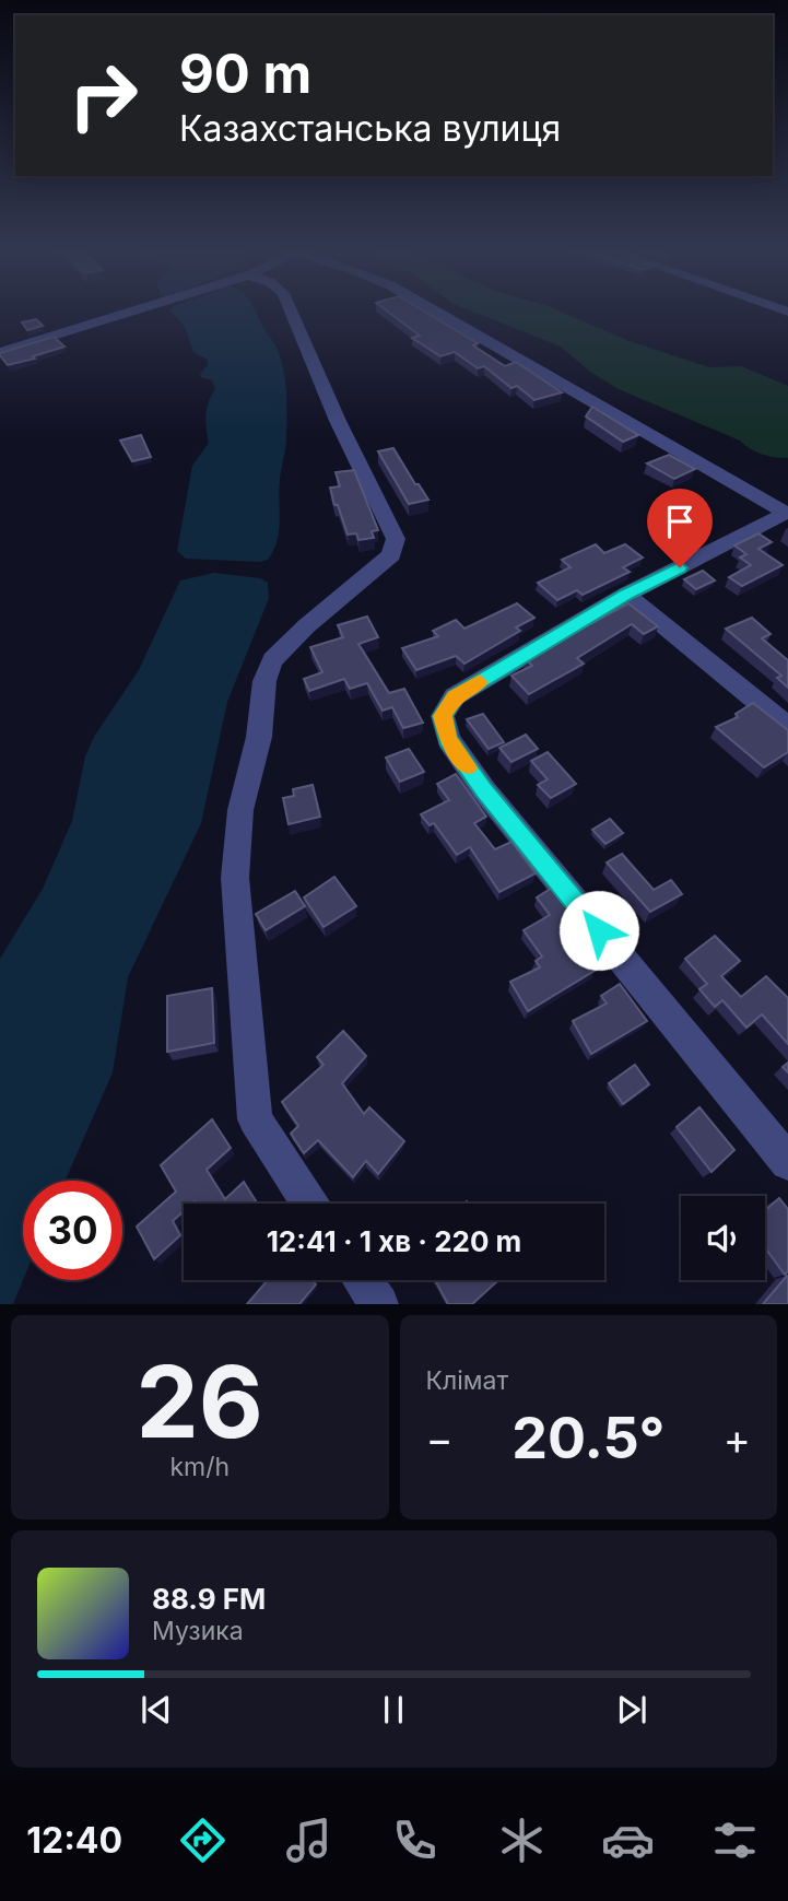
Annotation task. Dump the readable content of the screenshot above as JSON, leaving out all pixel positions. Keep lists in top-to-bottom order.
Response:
{
  "page": {
    "turn": ["90 m", "Казахстанська вулиця"],
    "limit": "30",
    "trip": "12:41 · 1 хв · 220 m",
    "tile": [
      ["26", "km/h"],
      "Клімат"
    ],
    "heat": ["−", "20.5°", "+"],
    "song": ["88.9 FM", "Музика"],
    "tabs": "12:40"
  }
}
